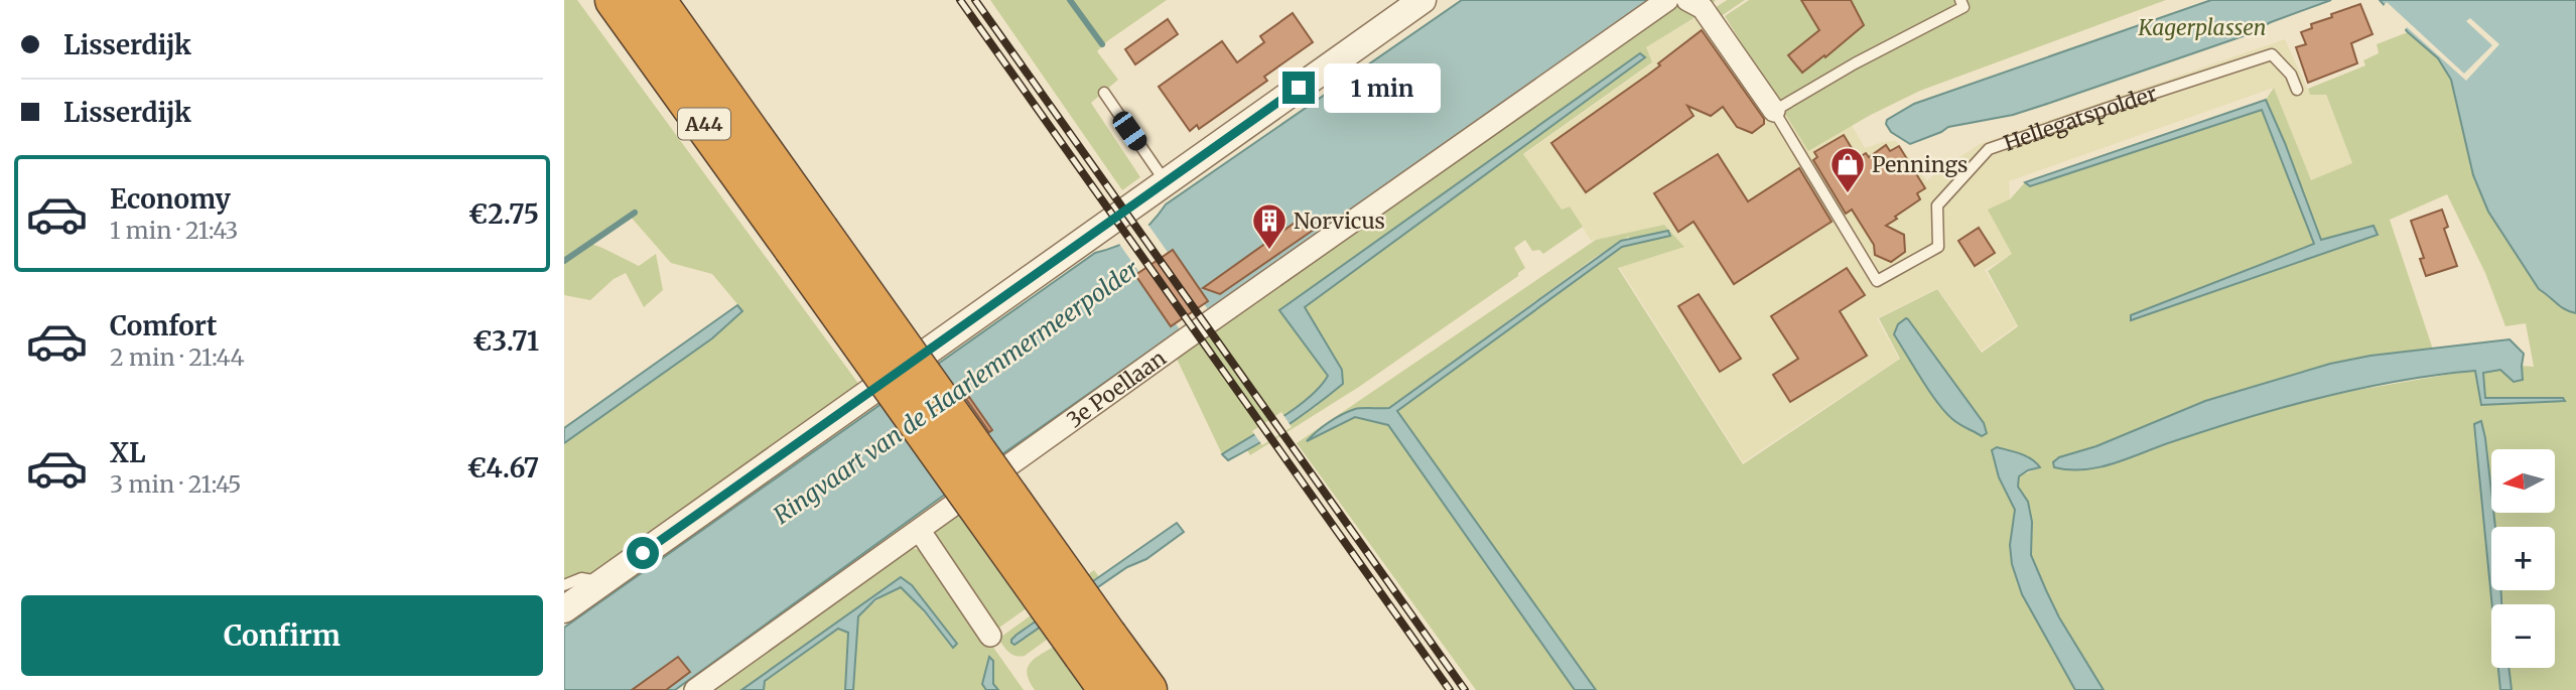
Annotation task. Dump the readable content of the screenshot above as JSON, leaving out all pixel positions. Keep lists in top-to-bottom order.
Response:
{
  "streets": {
    "highway": ["A44"],
    "street": ["Hellegatspolder", "3e Poellaan"]
  },
  "water": ["Ringvaart van de Haarlemmermeerpolder"],
  "parks": ["Kagerplassen"],
  "places": {
    "shop": ["Pennings"],
    "building": ["Norvicus"]
  },
  "north": "left",
  "page": {
    "banner": ["Lisserdijk", "Lisserdijk"],
    "bubble": "1 min",
    "list": [
      {
        "name": "Economy",
        "note": "1 min · 21:43",
        "value": "€2.75"
      },
      {
        "name": "Comfort",
        "note": "2 min · 21:44",
        "value": "€3.71"
      },
      {
        "name": "XL",
        "note": "3 min · 21:45",
        "value": "€4.67"
      }
    ],
    "map_buttons": ["+", "−"],
    "buttons": "Confirm"
  }
}
